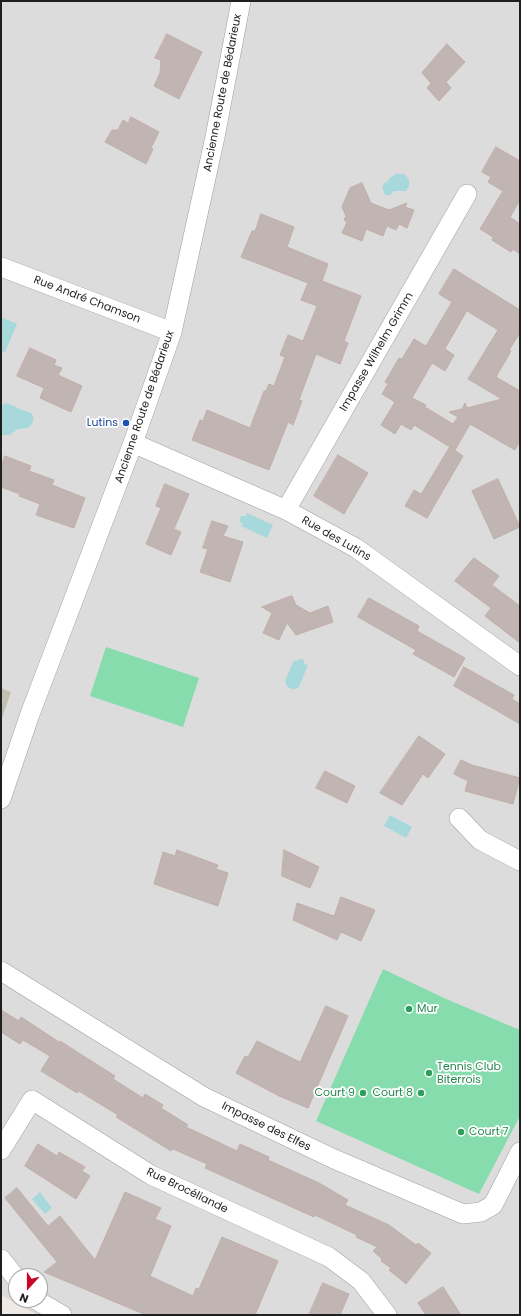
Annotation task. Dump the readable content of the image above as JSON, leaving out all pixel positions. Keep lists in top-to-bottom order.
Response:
{
  "streets": {
    "street": [
      "Ancienne Route de Bédarieux",
      "Rue André Chamson",
      "Impasse Wilhelm Grimm",
      "Rue des Lutins",
      "Impasse des Elfes",
      "Rue Brocéliande"
    ]
  },
  "crossings": [
    ["Ancienne Route de Bédarieux", "Rue André Chamson"],
    ["Ancienne Route de Bédarieux", "Rue des Lutins"],
    ["Impasse Wilhelm Grimm", "Rue des Lutins"]
  ],
  "places": [
    "Lutins",
    "Mur",
    "Tennis Club Biterrois",
    "Court 9",
    "Court 8",
    "Court 7"
  ],
  "north": "bottom"
}
